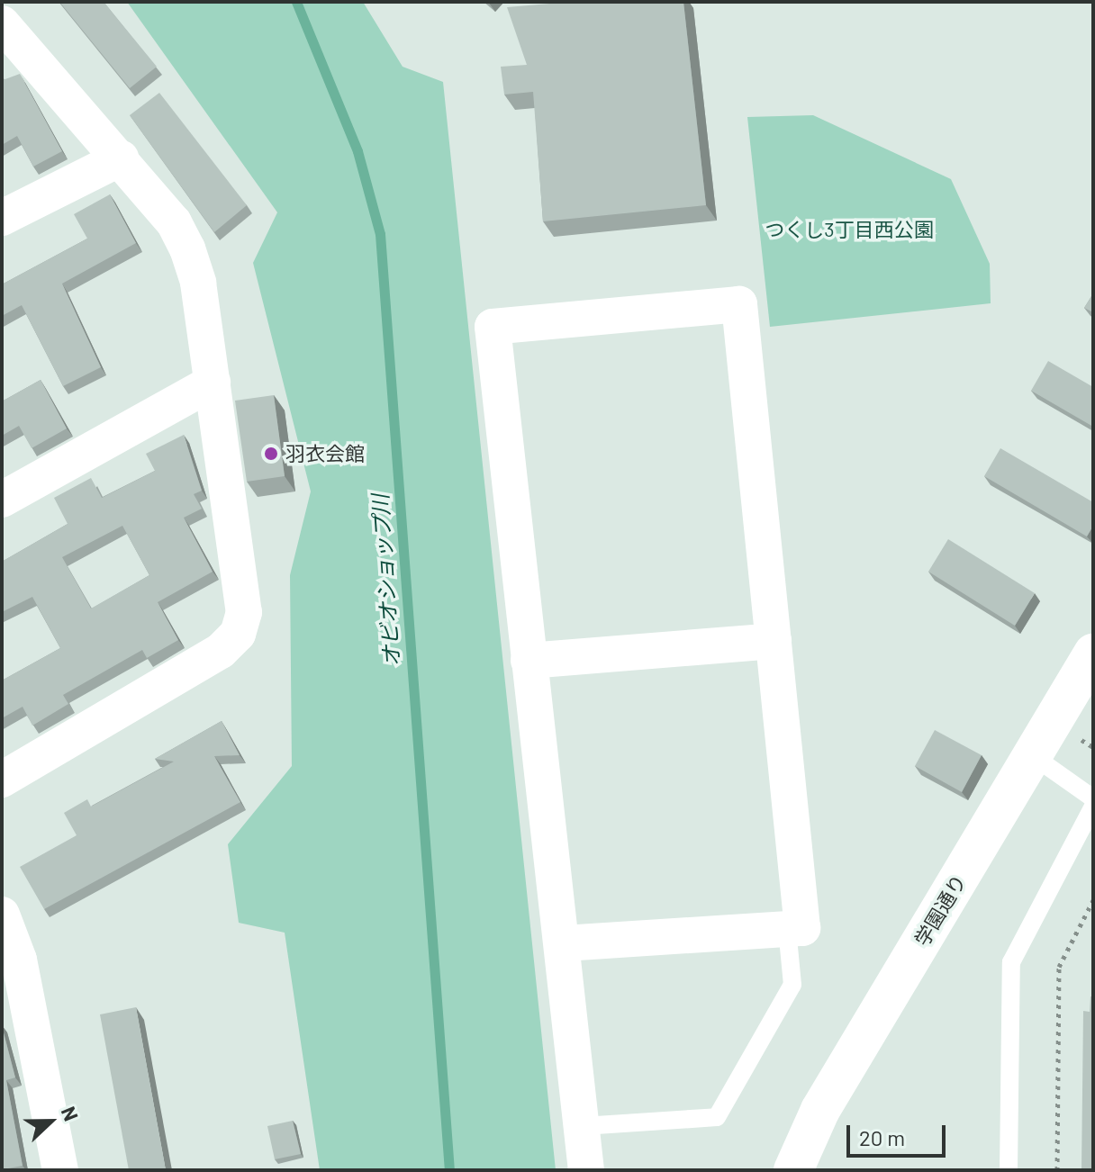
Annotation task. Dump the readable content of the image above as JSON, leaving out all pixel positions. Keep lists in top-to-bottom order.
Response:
{
  "streets": {
    "street": ["学園通り"]
  },
  "water": ["オビオショップ川"],
  "parks": ["つくし3丁目西公園"],
  "places": ["羽衣会館"],
  "scale_bar": "20 m",
  "north": "right"
}
